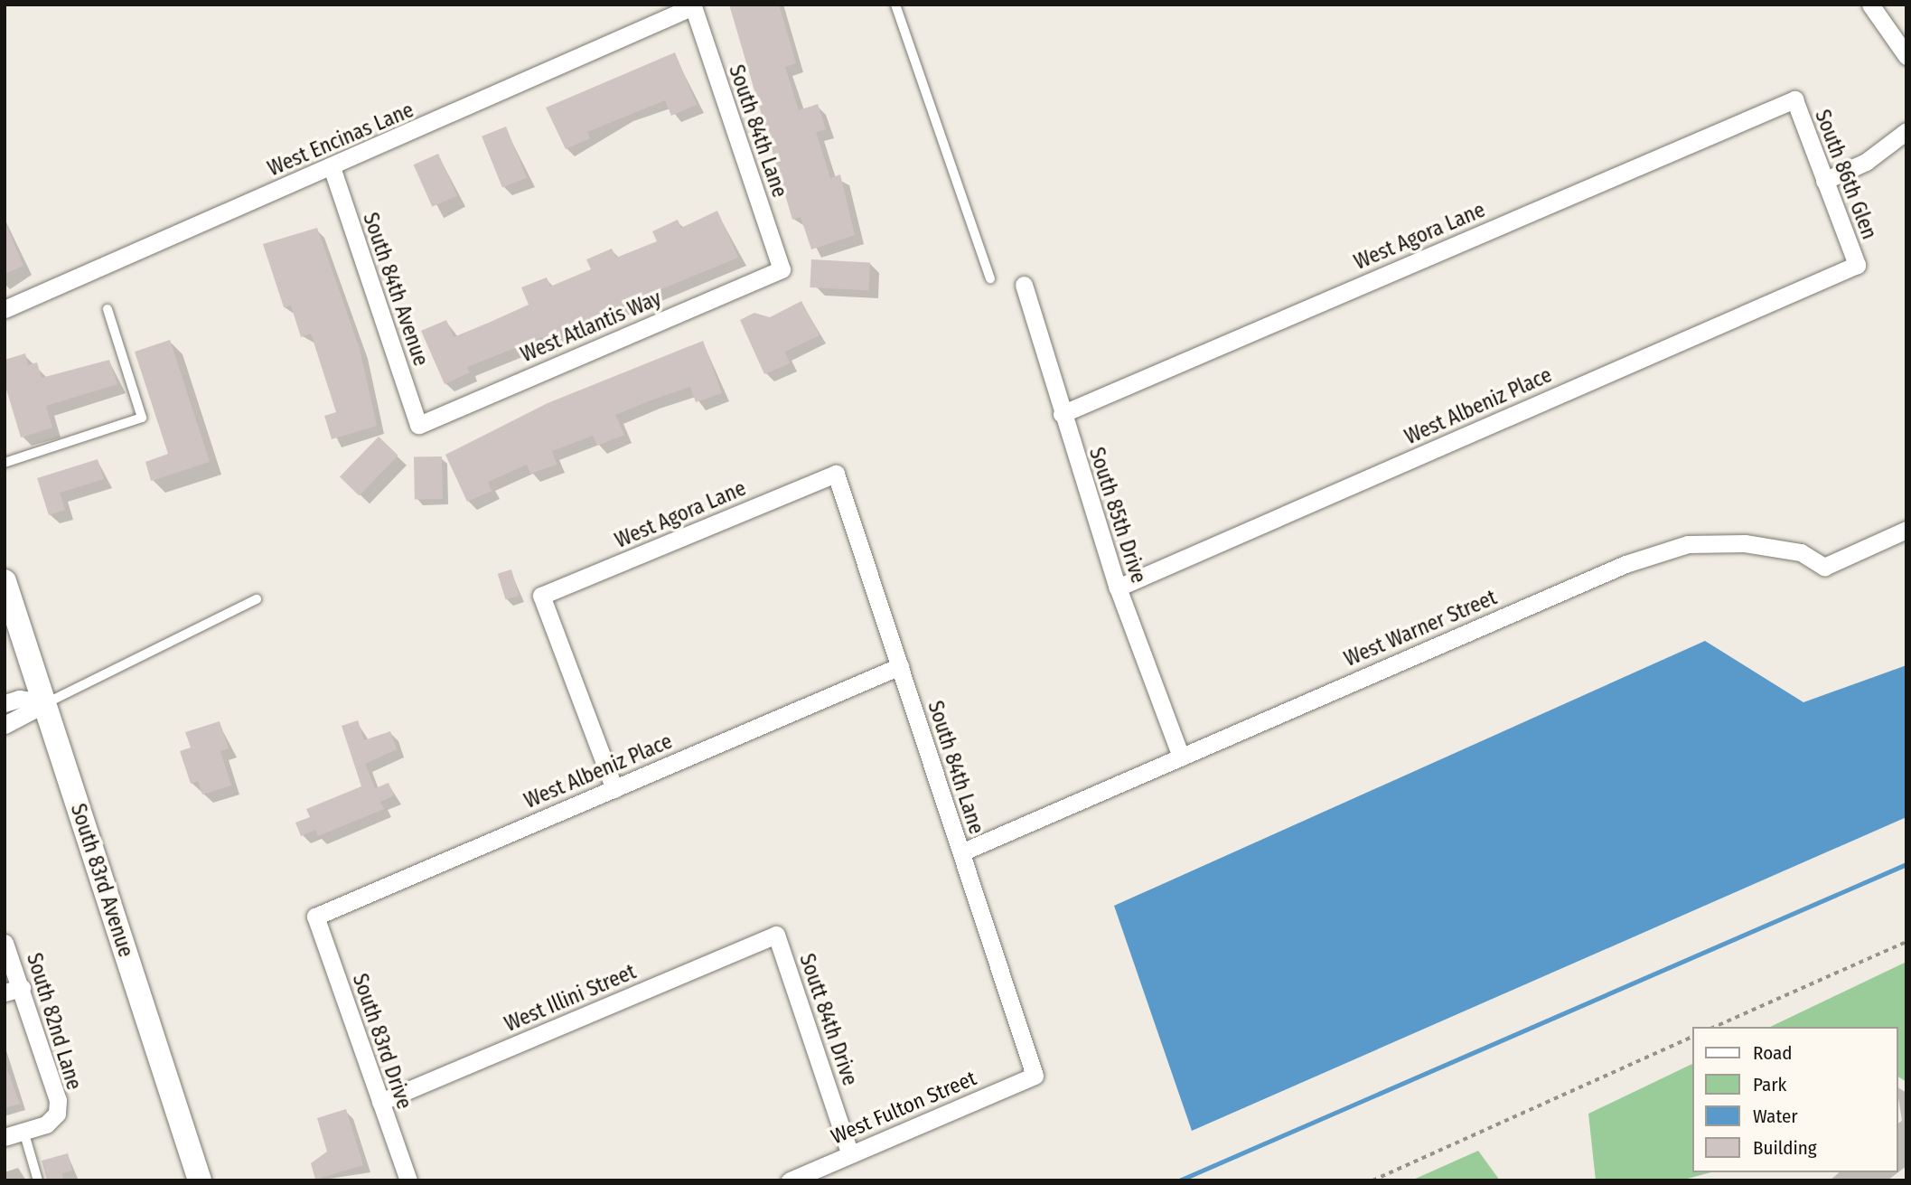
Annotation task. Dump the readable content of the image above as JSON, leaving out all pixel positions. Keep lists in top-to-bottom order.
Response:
{
  "streets": {
    "main road": ["South 83rd Avenue"],
    "street": [
      "South 84th Lane",
      "West Encinas Lane",
      "South 86th Glen",
      "West Agora Lane",
      "South 84th Avenue",
      "West Atlantis Way",
      "West Albeniz Place",
      "South 85th Drive",
      "West Warner Street",
      "West Illini Street",
      "Soutt 84th Drive",
      "South 82nd Lane",
      "South 83rd Drive",
      "West Fulton Street"
    ]
  },
  "crossings": [
    ["South 84th Lane", "West Encinas Lane"],
    ["South 84th Lane", "West Agora Lane"],
    ["South 84th Lane", "West Atlantis Way"],
    ["South 84th Lane", "West Albeniz Place"],
    ["South 84th Lane", "West Warner Street"],
    ["South 84th Lane", "West Fulton Street"],
    ["West Encinas Lane", "South 84th Avenue"],
    ["South 86th Glen", "West Agora Lane"],
    ["South 86th Glen", "West Albeniz Place"],
    ["West Agora Lane", "West Albeniz Place"],
    ["West Agora Lane", "South 85th Drive"],
    ["South 84th Avenue", "West Atlantis Way"],
    ["West Albeniz Place", "South 85th Drive"],
    ["West Albeniz Place", "South 83rd Drive"],
    ["South 85th Drive", "West Warner Street"],
    ["West Illini Street", "Soutt 84th Drive"],
    ["West Illini Street", "South 83rd Drive"],
    ["Soutt 84th Drive", "West Fulton Street"]
  ],
  "legend": [
    "Road",
    "Park",
    "Water",
    "Building"
  ]
}
